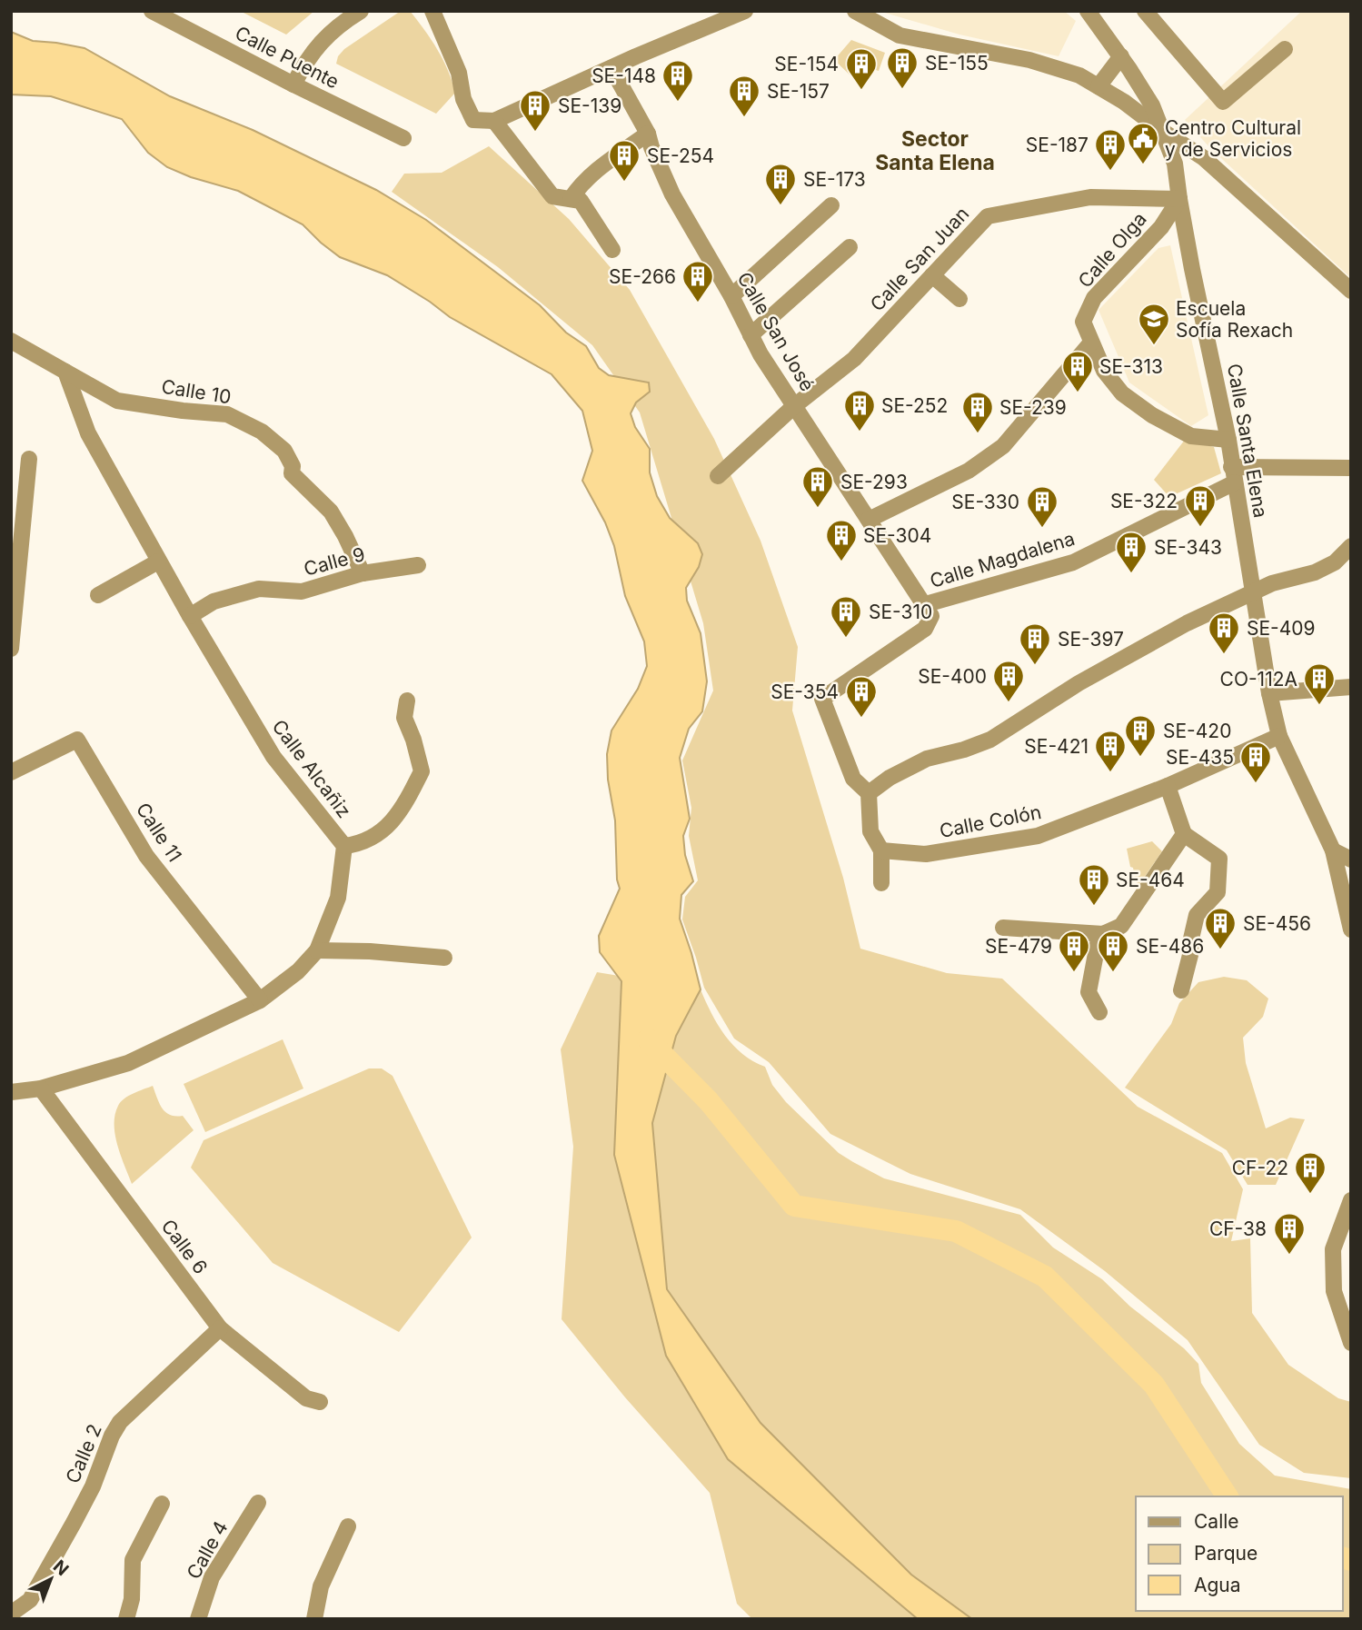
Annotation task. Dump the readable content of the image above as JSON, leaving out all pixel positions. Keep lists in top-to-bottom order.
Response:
{
  "streets": {
    "street": [
      "Calle Puente",
      "Calle Olga",
      "Calle San Juan",
      "Calle San José",
      "Calle 10",
      "Calle Santa Elena",
      "Calle Magdalena",
      "Calle 9",
      "Calle Alcañiz",
      "Calle Colón",
      "Calle 11",
      "Calle 6",
      "Calle 2",
      "Calle 4"
    ]
  },
  "crossings": [
    ["Calle Olga", "Calle San Juan"],
    ["Calle Olga", "Calle Santa Elena"],
    ["Calle San Juan", "Calle San José"],
    ["Calle San Juan", "Calle Santa Elena"],
    ["Calle San José", "Calle Magdalena"],
    ["Calle 10", "Calle 9"],
    ["Calle 10", "Calle Alcañiz"],
    ["Calle Santa Elena", "Calle Magdalena"],
    ["Calle Santa Elena", "Calle Colón"],
    ["Calle 9", "Calle Alcañiz"],
    ["Calle Alcañiz", "Calle 11"],
    ["Calle Alcañiz", "Calle 6"],
    ["Calle 6", "Calle 2"]
  ],
  "districts": ["Sector Santa Elena"],
  "places": {
    "building": [
      "SE-155",
      "SE-154",
      "SE-148",
      "SE-157",
      "SE-139",
      "SE-187",
      "SE-254",
      "SE-173",
      "SE-266",
      "SE-313",
      "SE-252",
      "SE-239",
      "SE-293",
      "SE-322",
      "SE-330",
      "SE-304",
      "SE-343",
      "SE-310",
      "SE-409",
      "SE-397",
      "SE-400",
      "CO-112A",
      "SE-354",
      "SE-420",
      "SE-421",
      "SE-435",
      "SE-464",
      "SE-456",
      "SE-479",
      "SE-486",
      "CF-22",
      "CF-38"
    ],
    "public building": ["Centro Cultural y de Servicios"],
    "school or university": ["Escuela Sofía Rexach"]
  },
  "legend": ["Calle", "Parque", "Agua"],
  "north": "top right"
}
